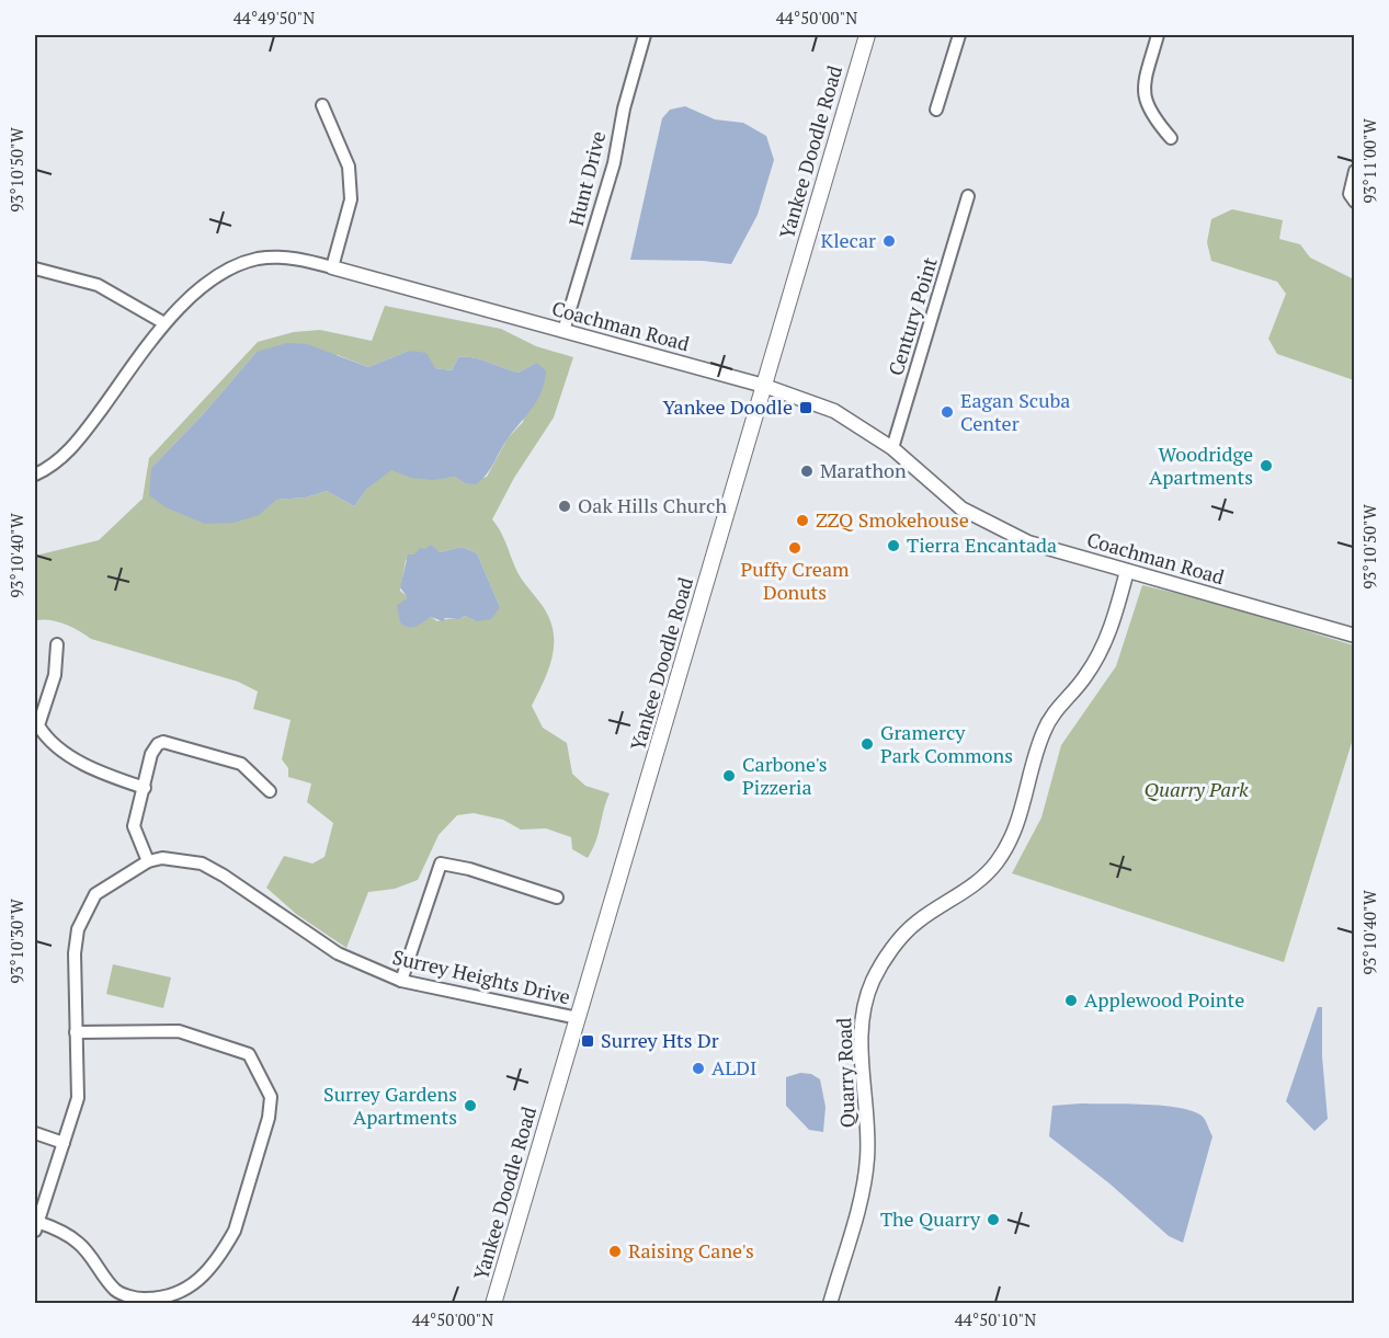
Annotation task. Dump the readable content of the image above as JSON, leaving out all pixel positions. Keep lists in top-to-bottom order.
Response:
{
  "streets": {
    "main road": ["Yankee Doodle Road"],
    "street": [
      "Hunt Drive",
      "Century Point",
      "Coachman Road",
      "Surrey Heights Drive",
      "Quarry Road"
    ]
  },
  "crossings": [
    ["Yankee Doodle Road", "Coachman Road"],
    ["Yankee Doodle Road", "Surrey Heights Drive"],
    ["Hunt Drive", "Coachman Road"],
    ["Century Point", "Coachman Road"],
    ["Coachman Road", "Quarry Road"]
  ],
  "parks": ["Quarry Park"],
  "places": {
    "other": [
      "Klecar",
      "Eagan Scuba Center",
      "Woodridge Apartments",
      "Marathon",
      "Oak Hills Church",
      "ZZQ Smokehouse",
      "Tierra Encantada",
      "Puffy Cream Donuts",
      "Gramercy Park Commons",
      "Carbone's Pizzeria",
      "Applewood Pointe",
      "ALDI",
      "Surrey Gardens Apartments",
      "The Quarry",
      "Raising Cane's"
    ],
    "transit": ["Yankee Doodle", "Surrey Hts Dr"]
  },
  "coordinates": [
    "44°49'50\"N",
    "44°50'00\"N",
    "93°11'00\"W",
    "93°10'50\"W",
    "93°10'40\"W",
    "93°10'30\"W",
    "44°50'10\"N"
  ]
}
